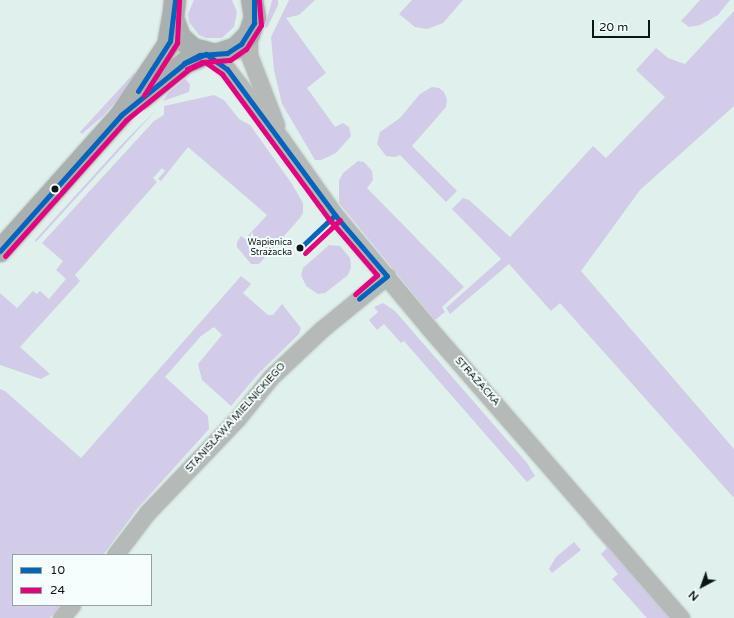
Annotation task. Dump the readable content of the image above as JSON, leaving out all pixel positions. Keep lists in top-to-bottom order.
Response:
{
  "streets": {
    "street": ["STRAŻACKA", "STANISŁAWA MIELNICKIEGO"]
  },
  "crossings": [
    ["STRAŻACKA", "STANISŁAWA MIELNICKIEGO"]
  ],
  "places": ["Wapienica Strażacka"],
  "lines": ["transit line 10", "transit line 24"],
  "legend": ["10", "24"],
  "scale_bar": "20 m",
  "north": "bottom left"
}
